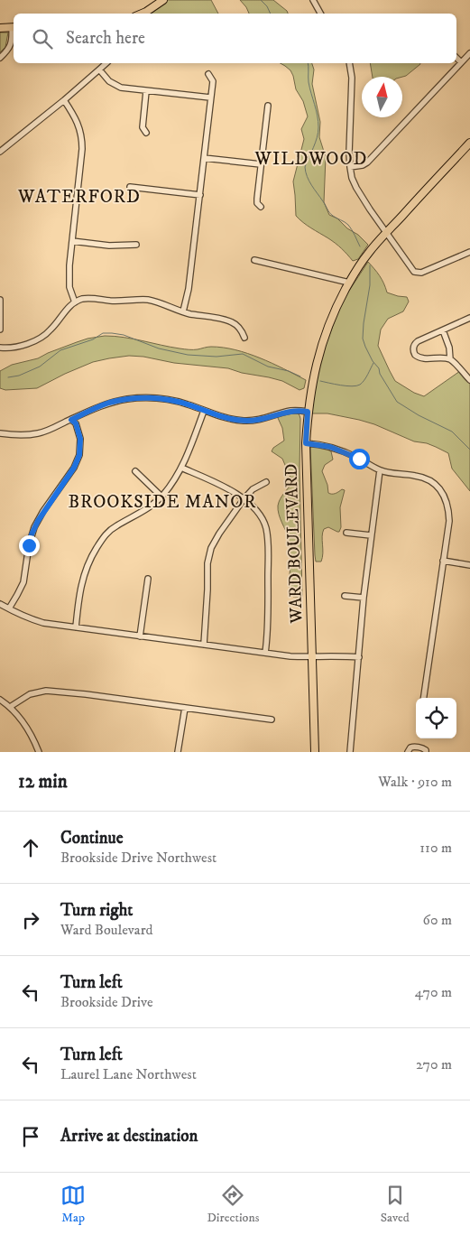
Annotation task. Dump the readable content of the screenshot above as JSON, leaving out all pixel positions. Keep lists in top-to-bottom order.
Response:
{
  "streets": {
    "main road": ["WARD BOULEVARD"]
  },
  "districts": ["WILDWOOD", "WATERFORD", "BROOKSIDE MANOR"],
  "north": "top",
  "page": {
    "search": "Search here",
    "heading": ["12 min", "Walk · 910 m"],
    "list": [
      ["Continue", "Brookside Drive Northwest", "110 m"],
      ["Turn right", "Ward Boulevard", "60 m"],
      ["Turn left", "Brookside Drive", "470 m"],
      ["Turn left", "Laurel Lane Northwest", "270 m"],
      "Arrive at destination"
    ],
    "nav": ["Map", "Directions", "Saved"]
  }
}
